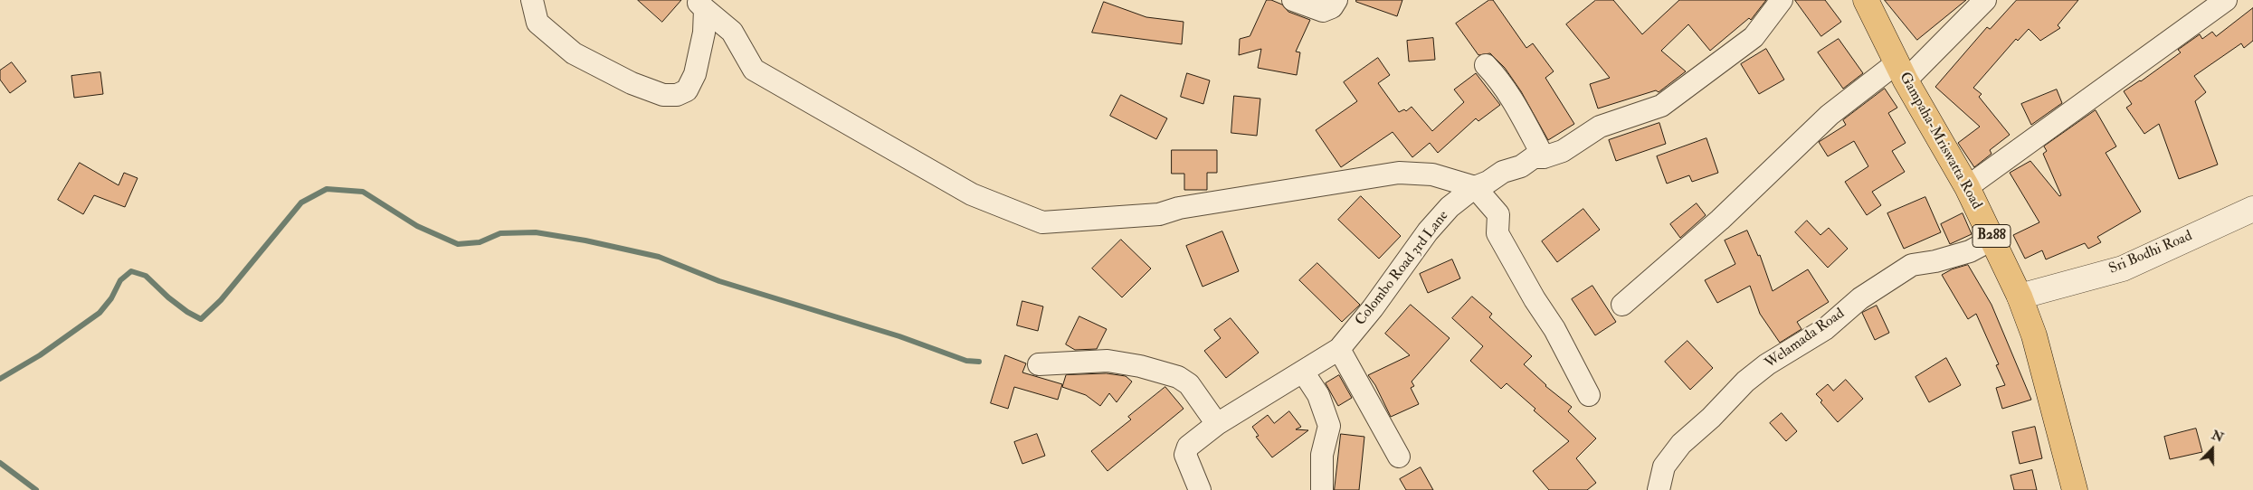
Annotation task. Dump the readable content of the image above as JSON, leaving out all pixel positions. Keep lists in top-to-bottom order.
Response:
{
  "streets": {
    "main road": ["Gampaha-Mriswatta Road", "B288"],
    "street": ["Sri Bodhi Road", "Colombo Road 3rd Lane", "Welamada Road"]
  },
  "crossings": [
    ["Gampaha-Mriswatta Road", "Sri Bodhi Road"],
    ["Gampaha-Mriswatta Road", "Welamada Road"]
  ],
  "north": "top"
}
